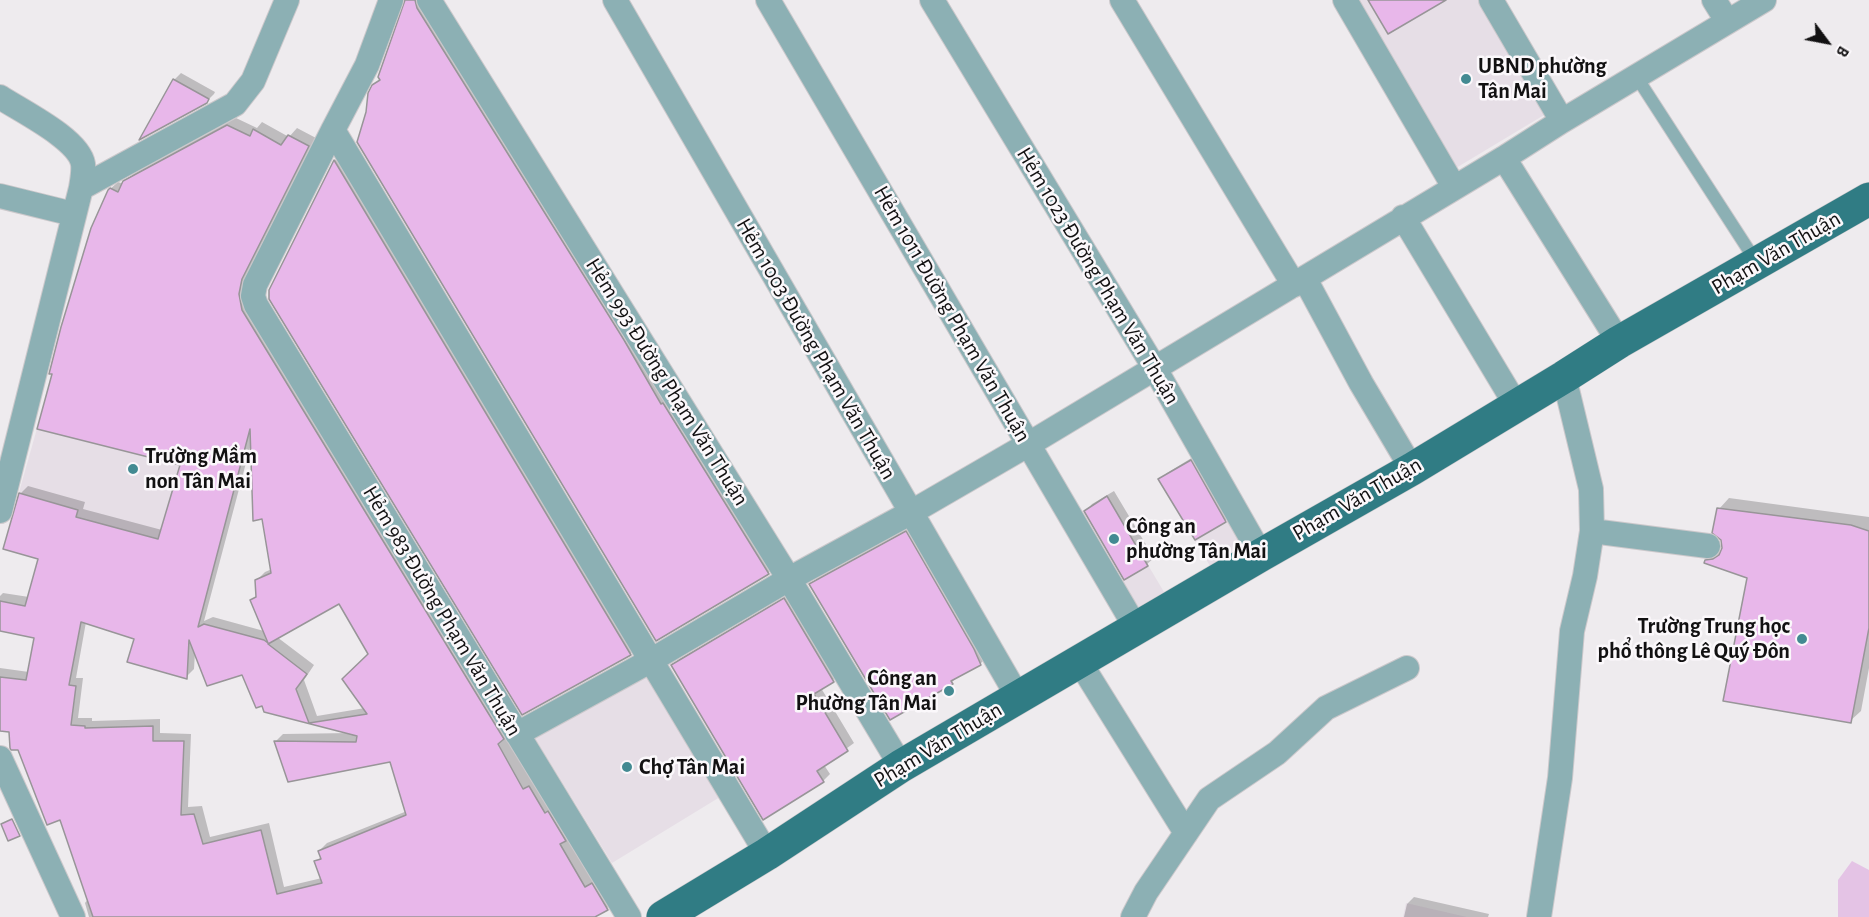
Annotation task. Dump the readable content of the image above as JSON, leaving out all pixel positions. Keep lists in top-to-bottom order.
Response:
{
  "streets": {
    "main road": ["Phạm Văn Thuận"],
    "street": [
      "Hẻm 1023 Đường Phạm Văn Thuận",
      "Hẻm 1011 Đường Phạm Văn Thuận",
      "Hẻm 1003 Đường Phạm Văn Thuận",
      "Hẻm 993 Đường Phạm Văn Thuận",
      "Hẻm 983 Đường Phạm Văn Thuận"
    ]
  },
  "crossings": [
    ["Phạm Văn Thuận", "Hẻm 1023 Đường Phạm Văn Thuận"],
    ["Phạm Văn Thuận", "Hẻm 1011 Đường Phạm Văn Thuận"],
    ["Phạm Văn Thuận", "Hẻm 1003 Đường Phạm Văn Thuận"],
    ["Phạm Văn Thuận", "Hẻm 993 Đường Phạm Văn Thuận"]
  ],
  "places": [
    "UBND phường Tân Mai",
    "Trường Mầm non Tân Mai",
    "Công an phường Tân Mai",
    "Trường Trung học phổ thông Lê Quý Đôn",
    "Công an Phường Tân Mai",
    "Chợ Tân Mai"
  ],
  "north": "bottom right"
}
